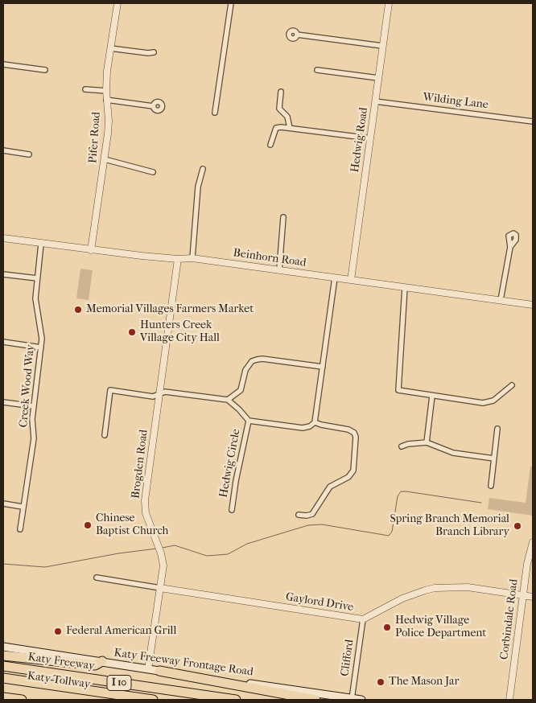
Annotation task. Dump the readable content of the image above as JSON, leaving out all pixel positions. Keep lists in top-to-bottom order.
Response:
{
  "streets": {
    "highway": ["Katy Freeway", "Katy Tollway", "I 10"],
    "main road": ["Katy Freeway Frontage Road"],
    "street": [
      "Wilding Lane",
      "Pifer Road",
      "Hedwig Road",
      "Beinhorn Road",
      "Creek Wood Way",
      "Hedwig Circle",
      "Brogden Road",
      "Gaylord Drive",
      "Corbindale Road",
      "Clifford"
    ]
  },
  "crossings": [
    ["Wilding Lane", "Hedwig Road"],
    ["Pifer Road", "Beinhorn Road"],
    ["Hedwig Road", "Beinhorn Road"],
    ["Beinhorn Road", "Creek Wood Way"],
    ["Beinhorn Road", "Brogden Road"],
    ["Brogden Road", "Gaylord Drive"],
    ["Brogden Road", "Katy Freeway Frontage Road"],
    ["Gaylord Drive", "Corbindale Road"],
    ["Gaylord Drive", "Clifford"],
    ["Clifford", "Katy Freeway Frontage Road"]
  ],
  "places": [
    "Memorial Villages Farmers Market",
    "Hunters Creek Village City Hall",
    "Chinese Baptist Church",
    "Spring Branch Memorial Branch Library",
    "Hedwig Village Police Department",
    "Federal American Grill",
    "The Mason Jar"
  ]
}
